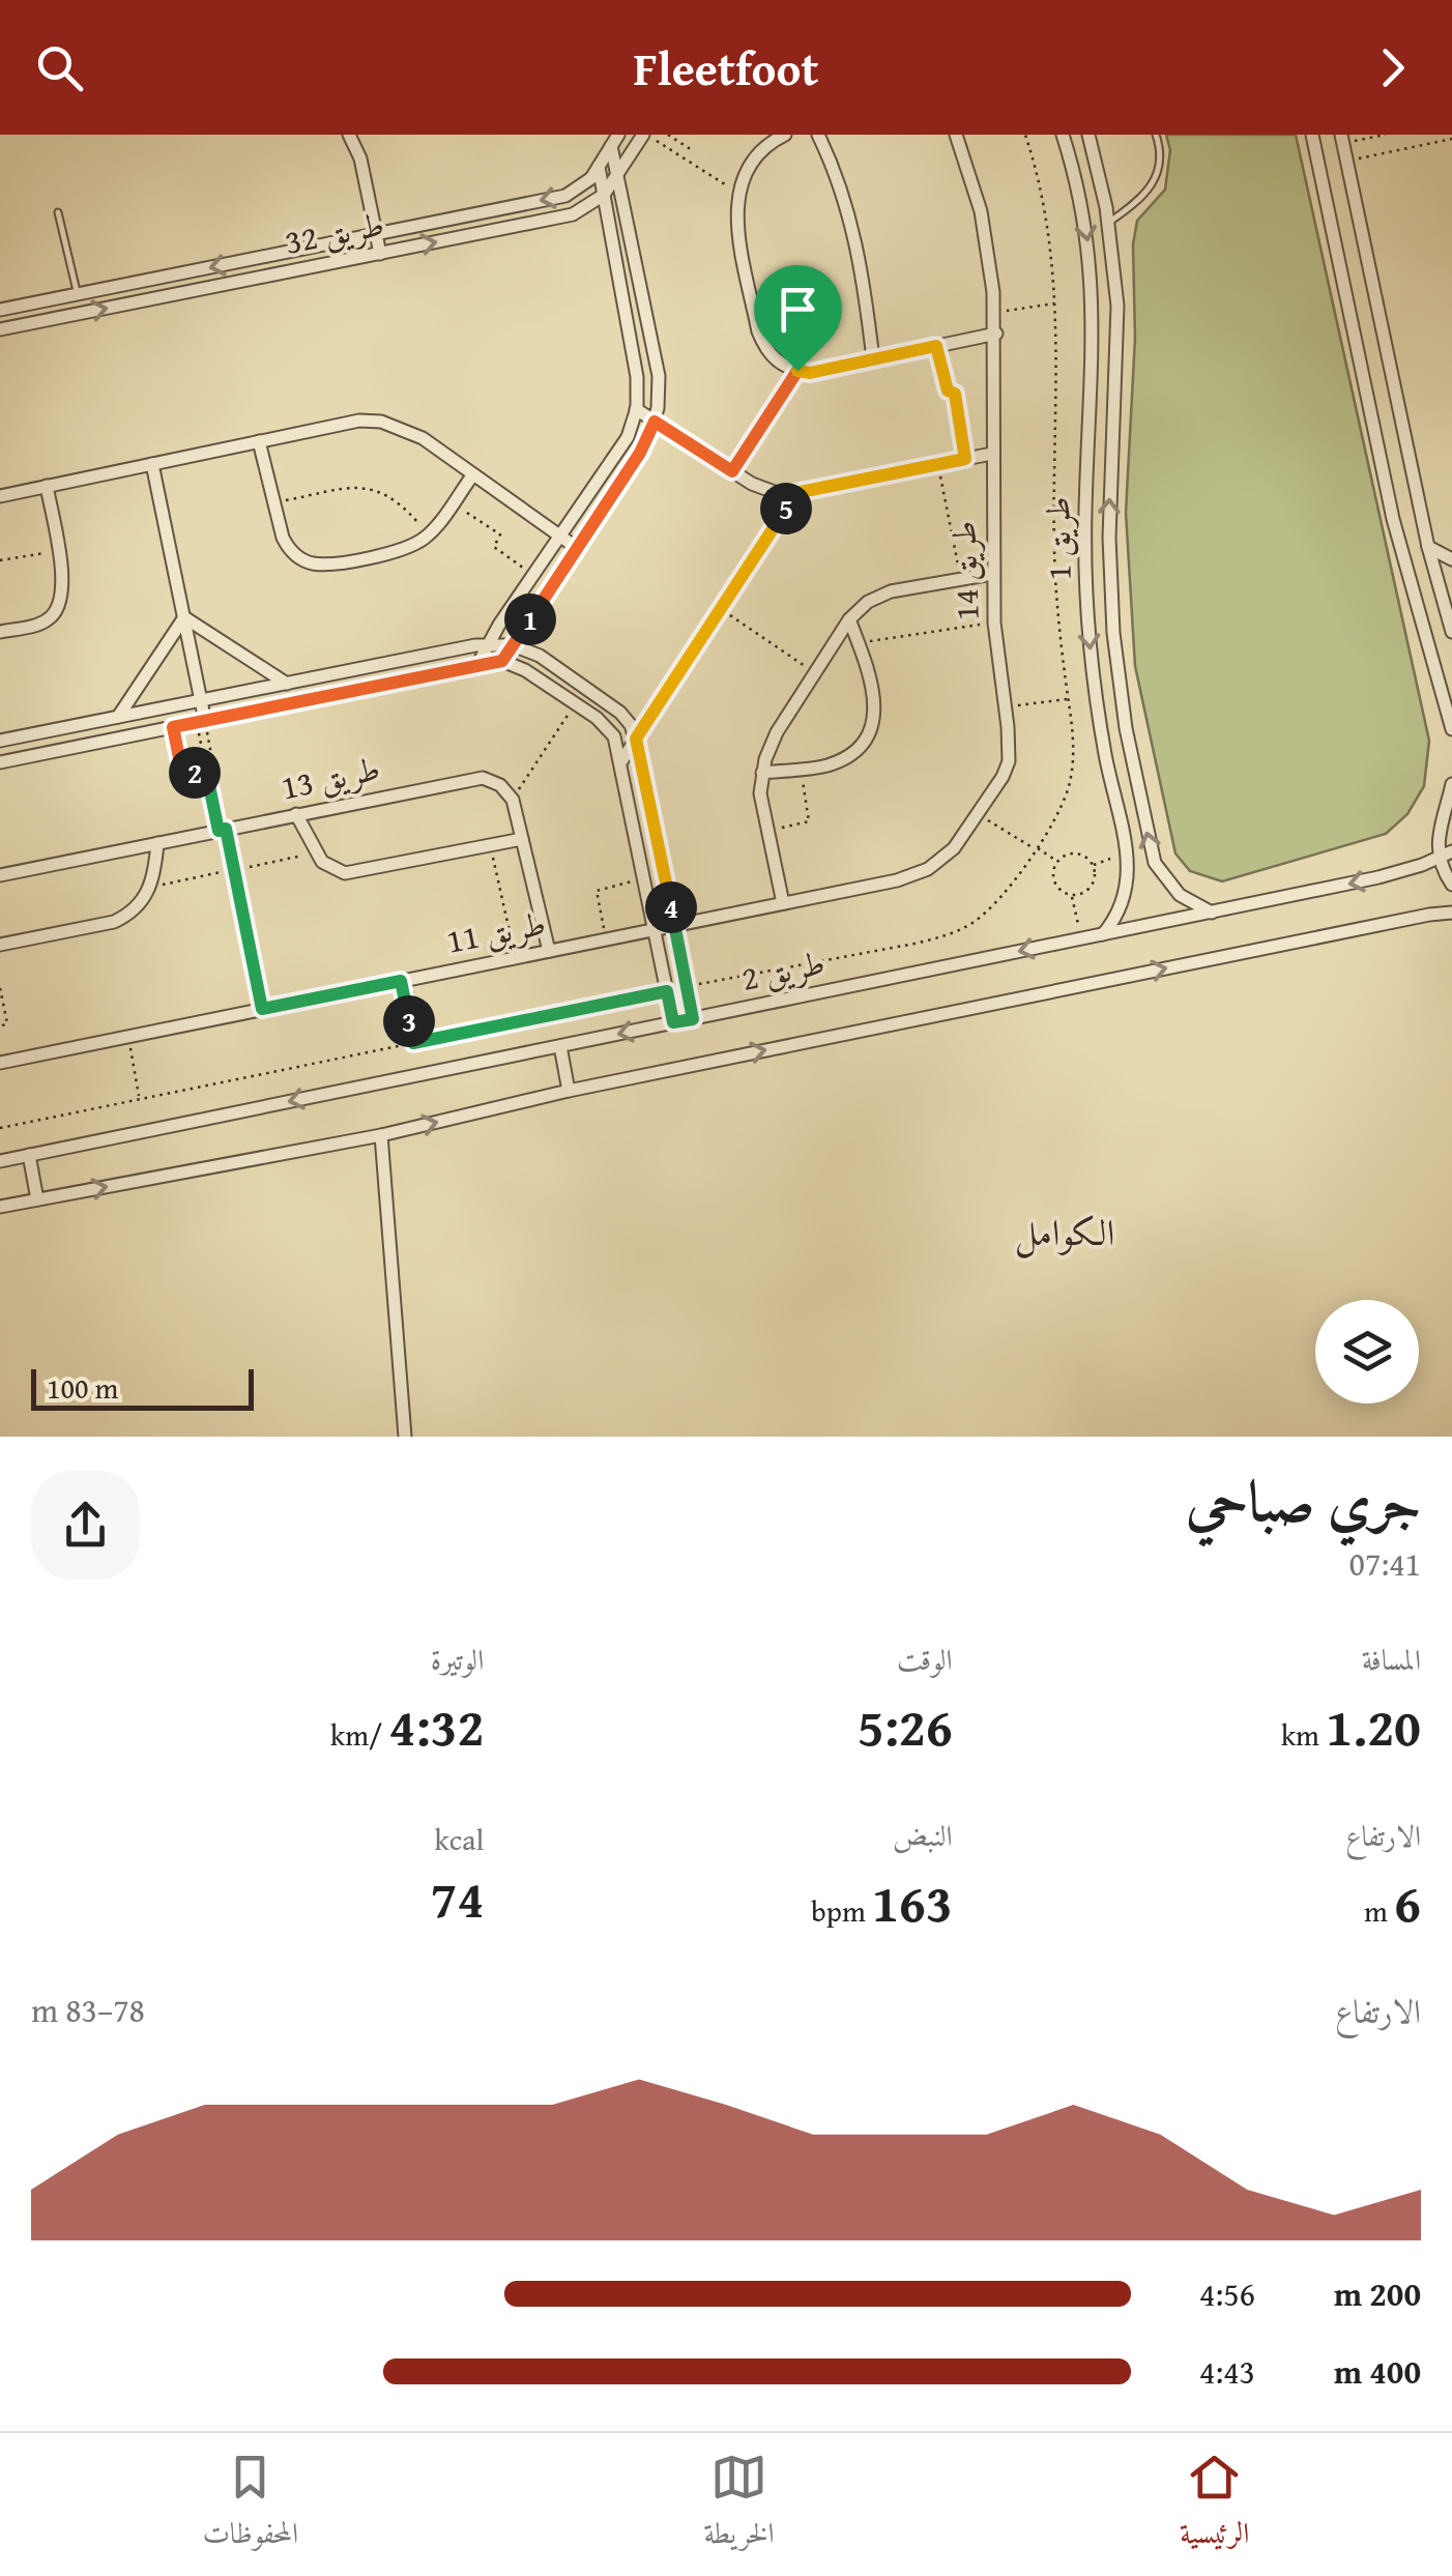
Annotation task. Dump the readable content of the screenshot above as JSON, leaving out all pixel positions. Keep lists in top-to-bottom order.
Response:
{
  "streets": {
    "street": [
      "طريق 32",
      "طريق 1",
      "طريق 14",
      "طريق 13",
      "طريق 11",
      "طريق 2"
    ]
  },
  "crossings": [
    ["طريق 1", "طريق 2"],
    ["طريق 14", "طريق 11"]
  ],
  "districts": ["الكوامل"],
  "scale_bar": "100 m",
  "page": {
    "header": "Fleetfoot",
    "pins": [
      "5",
      "1",
      "2",
      "4",
      "3"
    ],
    "scale": "100 m",
    "heading": ["جري صباحي", "07:41"],
    "stats": [
      ["المسافة", "1.20 km"],
      ["الوقت", "5:26"],
      ["الوتيرة", "4:32 /km"],
      ["الارتفاع", "6 m"],
      ["النبض", "163 bpm"],
      ["kcal", "74"]
    ],
    "chart": ["الارتفاع", "78–83 m"],
    "list": [
      {
        "name": "200 m",
        "note": "4:56"
      },
      {
        "name": "400 m",
        "note": "4:43"
      }
    ],
    "tabs": ["الرئيسية", "الخريطة", "المحفوظات"]
  }
}
